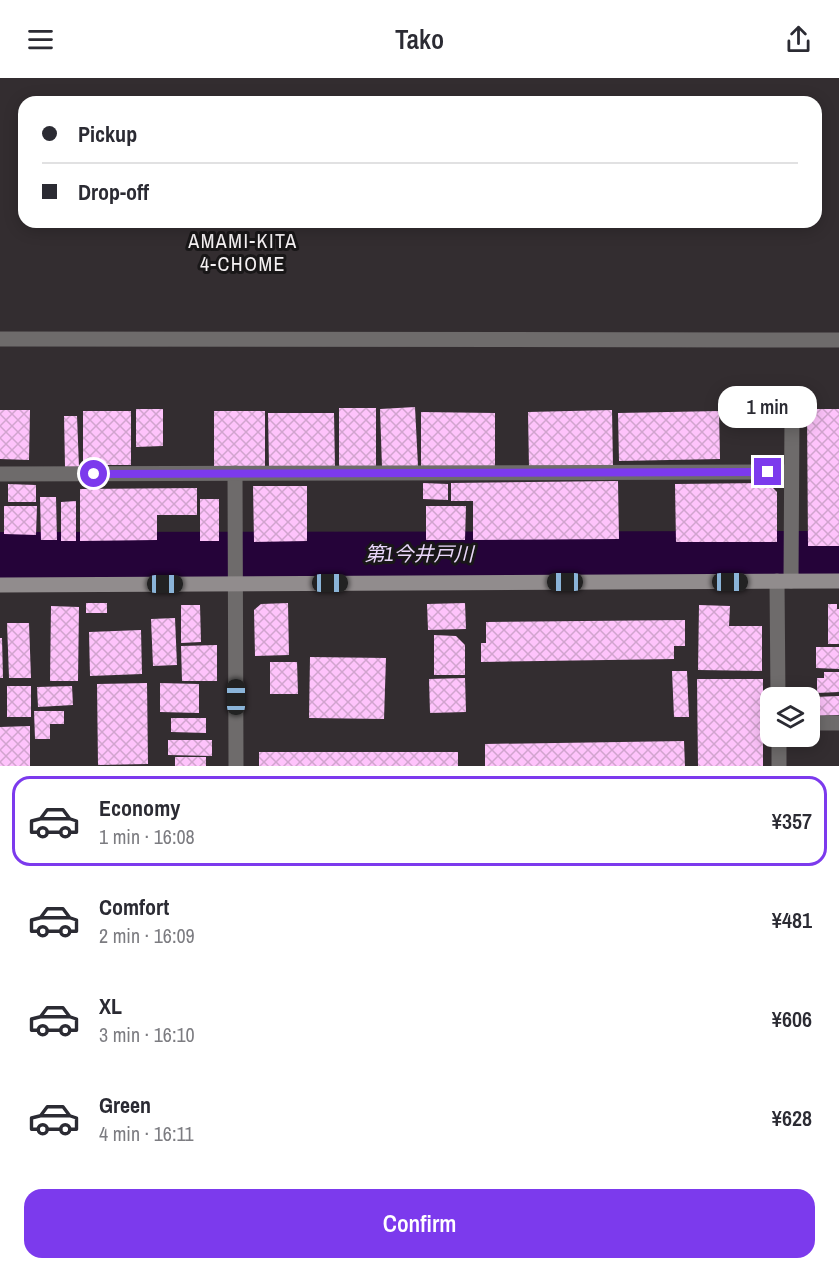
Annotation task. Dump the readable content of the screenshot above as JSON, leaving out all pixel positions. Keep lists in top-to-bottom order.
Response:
{
  "districts": ["AMAMI-KITA 4-CHOME"],
  "water": ["第1今井戸川"],
  "page": {
    "header": "Tako",
    "banner": ["Pickup", "Drop-off"],
    "bubble": "1 min",
    "list": [
      {
        "name": "Economy",
        "note": "1 min · 16:08",
        "value": "¥357"
      },
      {
        "name": "Comfort",
        "note": "2 min · 16:09",
        "value": "¥481"
      },
      {
        "name": "XL",
        "note": "3 min · 16:10",
        "value": "¥606"
      },
      {
        "name": "Green",
        "note": "4 min · 16:11",
        "value": "¥628"
      }
    ],
    "buttons": "Confirm"
  }
}
